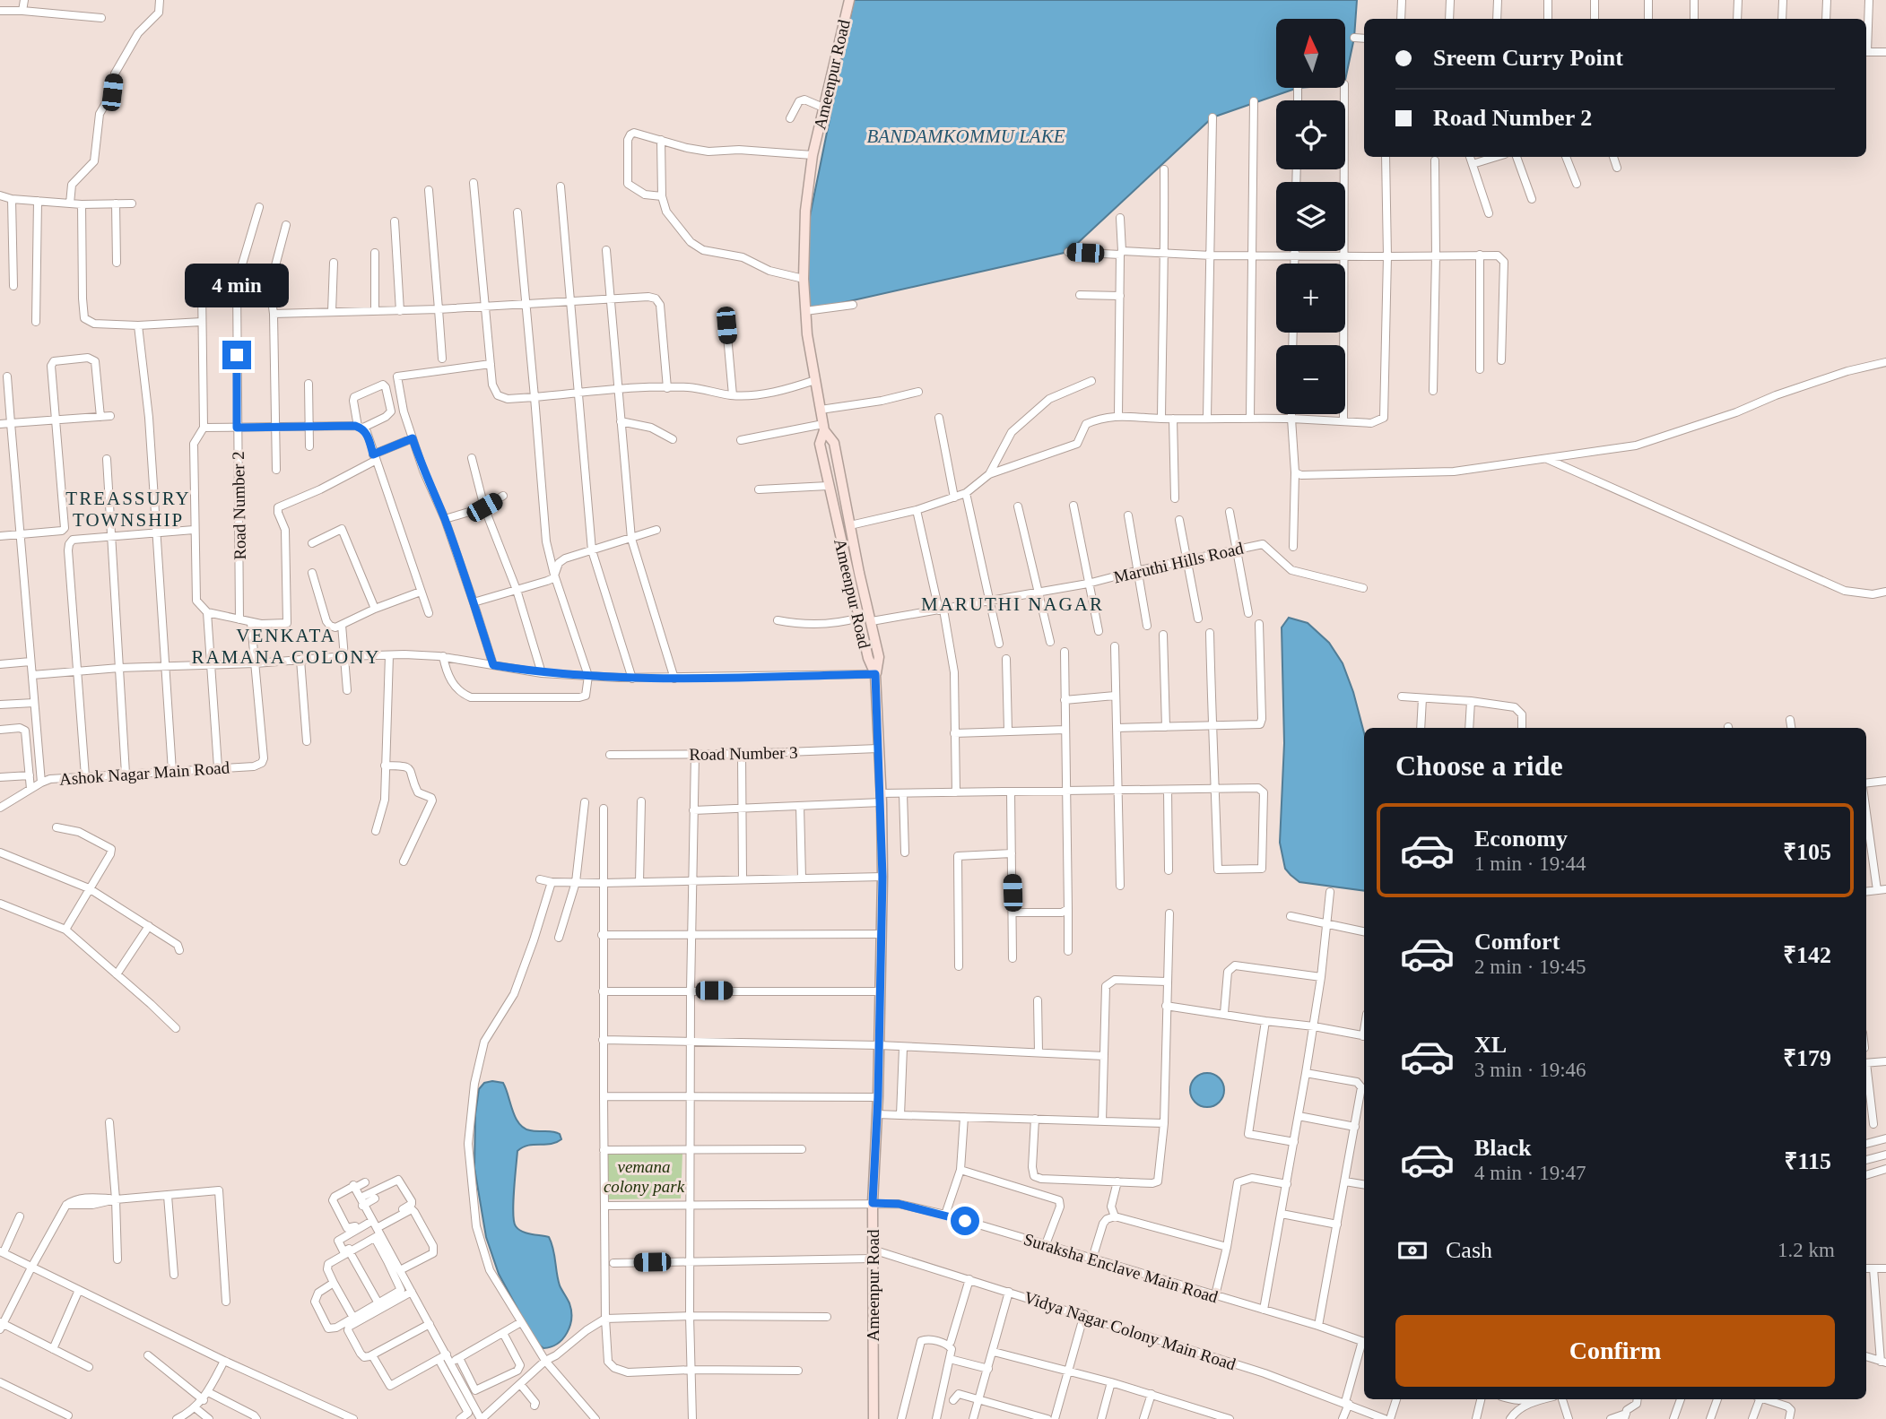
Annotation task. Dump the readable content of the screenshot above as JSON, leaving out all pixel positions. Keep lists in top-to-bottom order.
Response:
{
  "streets": {
    "street": [
      "Ameenpur Road",
      "Road Number 2",
      "Maruthi Hills Road",
      "Road Number 3",
      "Ashok Nagar Main Road",
      "Suraksha Enclave Main Road",
      "Vidya Nagar Colony Main Road"
    ]
  },
  "crossings": [
    ["Ameenpur Road", "Road Number 3"],
    ["Ameenpur Road", "Suraksha Enclave Main Road"],
    ["Ameenpur Road", "Vidya Nagar Colony Main Road"]
  ],
  "districts": ["TREASSURY TOWNSHIP", "MARUTHI NAGAR", "VENKATA RAMANA COLONY"],
  "water": ["BANDAMKOMMU LAKE"],
  "parks": ["vemana colony park"],
  "north": "top",
  "page": {
    "map_buttons": ["+", "−"],
    "banner": ["Sreem Curry Point", "Road Number 2"],
    "bubble": "4 min",
    "heading": "Choose a ride",
    "list": [
      {
        "name": "Economy",
        "note": "1 min · 19:44",
        "value": "₹105"
      },
      {
        "name": "Comfort",
        "note": "2 min · 19:45",
        "value": "₹142"
      },
      {
        "name": "XL",
        "note": "3 min · 19:46",
        "value": "₹179"
      },
      {
        "name": "Black",
        "note": "4 min · 19:47",
        "value": "₹115"
      }
    ],
    "pay": ["Cash", "1.2 km"],
    "buttons": "Confirm"
  }
}
